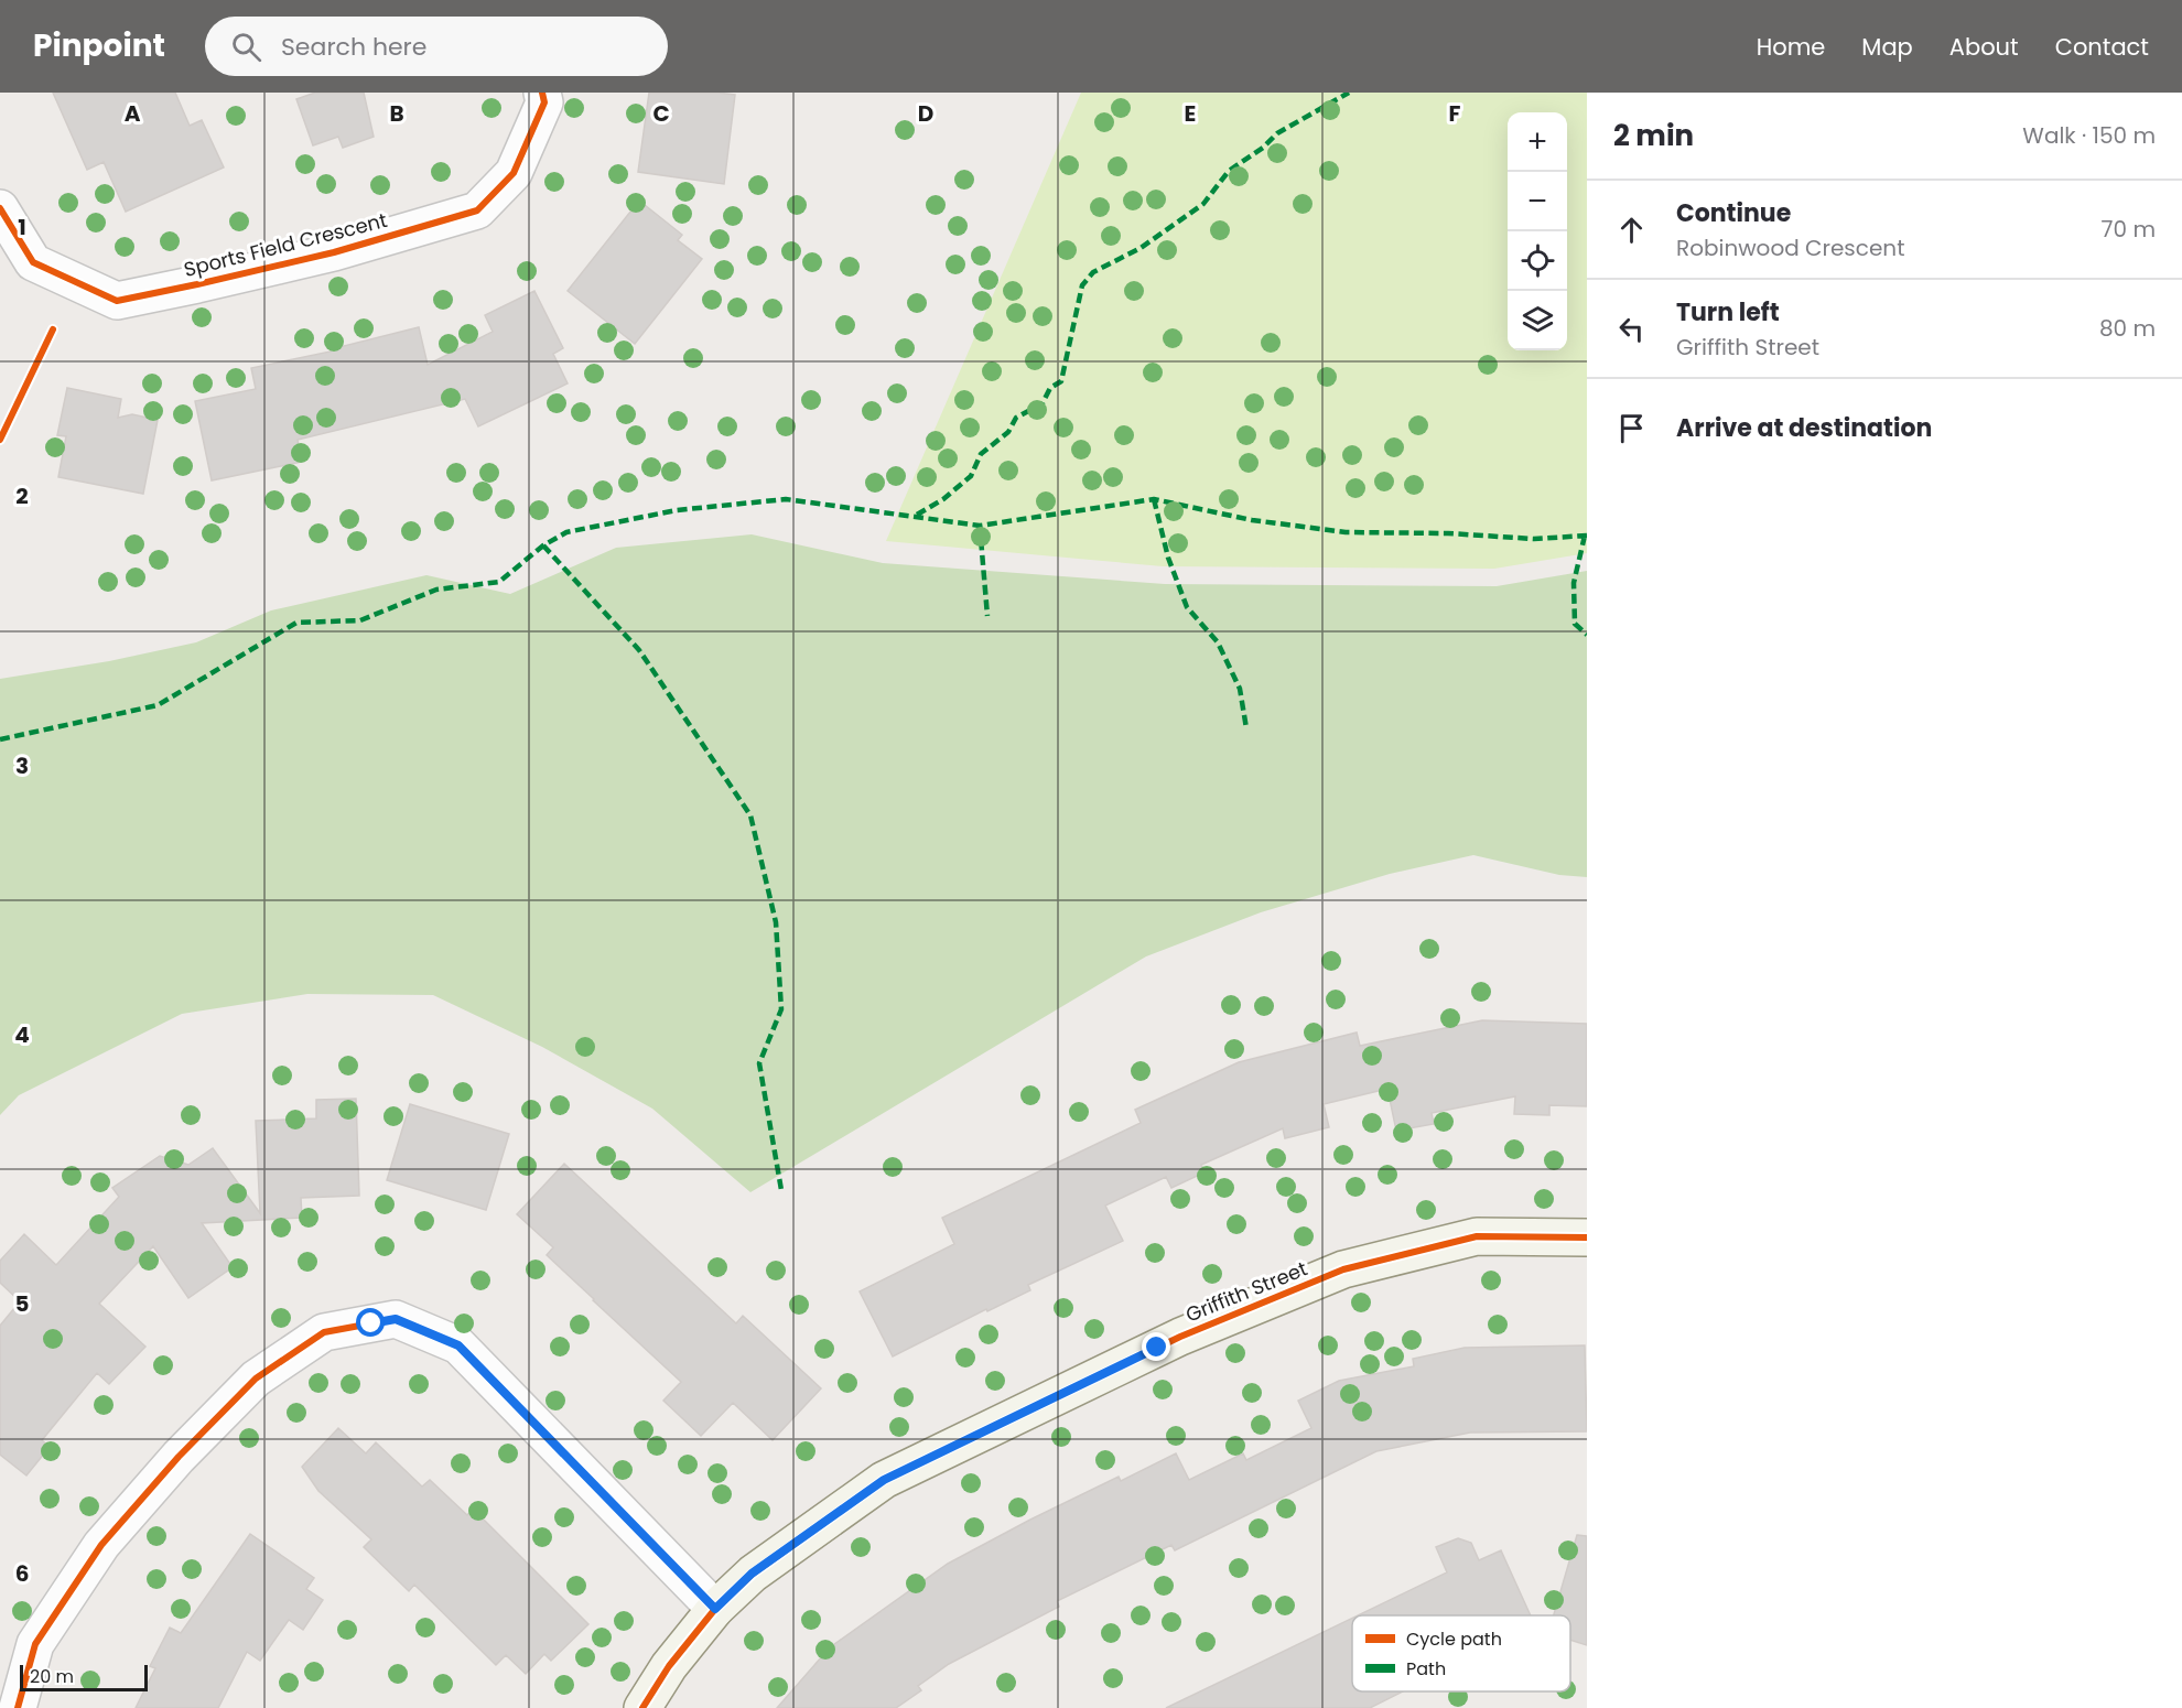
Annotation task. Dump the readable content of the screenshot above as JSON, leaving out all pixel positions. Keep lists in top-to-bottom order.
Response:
{
  "streets": {
    "street": ["Sports Field Crescent", "Griffith Street"]
  },
  "legend": ["Cycle path", "Path"],
  "scale_bar": "20 m",
  "page": {
    "header": "Pinpoint",
    "search": "Search here",
    "nav": [
      "Home",
      "Map",
      "About",
      "Contact"
    ],
    "heading": ["2 min", "Walk · 150 m"],
    "map_buttons": ["+", "−"],
    "list": [
      ["Continue", "Robinwood Crescent", "70 m"],
      ["Turn left", "Griffith Street", "80 m"],
      "Arrive at destination"
    ],
    "scale": "20 m"
  },
  "grid": {
    "columns": [
      "A",
      "B",
      "C",
      "D",
      "E",
      "F"
    ],
    "rows": [
      "1",
      "2",
      "3",
      "4",
      "5",
      "6"
    ]
  }
}
